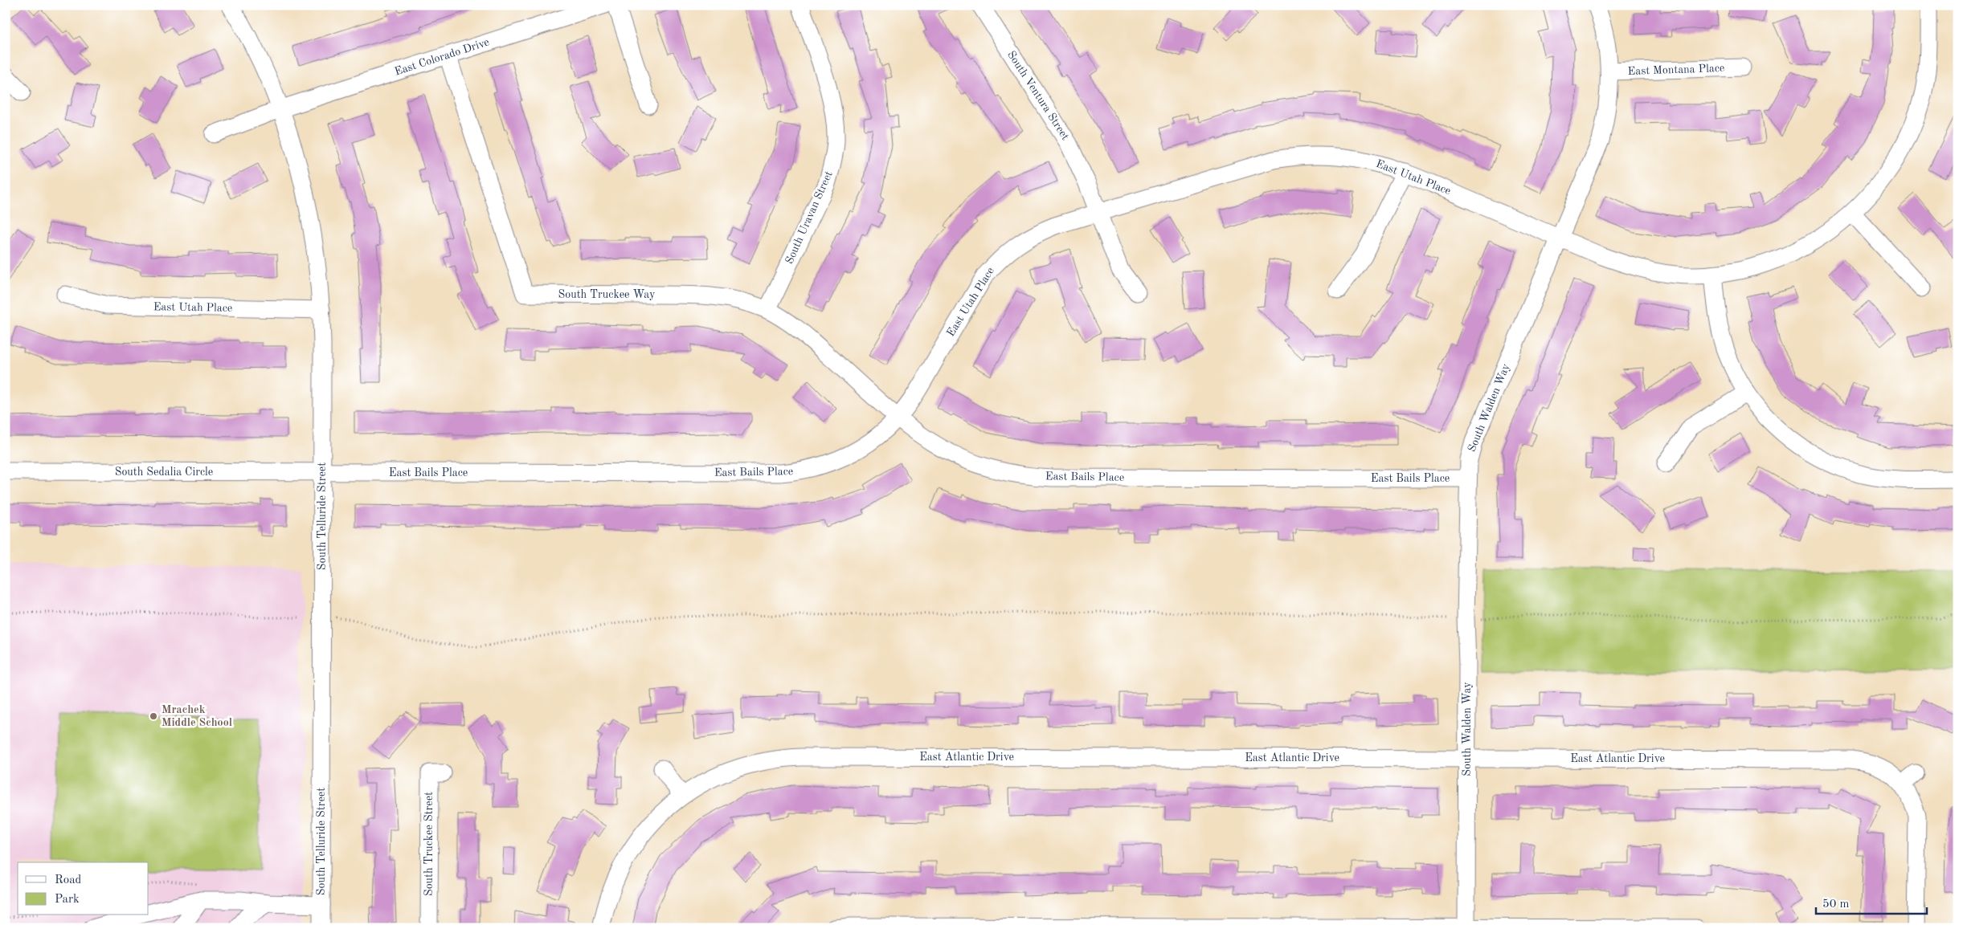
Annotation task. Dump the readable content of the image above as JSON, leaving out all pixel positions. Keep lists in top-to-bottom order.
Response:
{
  "streets": {
    "street": [
      "East Colorado Drive",
      "East Montana Place",
      "South Ventura Street",
      "East Utah Place",
      "South Uravan Street",
      "South Truckee Way",
      "South Walden Way",
      "South Sedalia Circle",
      "East Bails Place",
      "South Telluride Street",
      "East Atlantic Drive",
      "South Truckee Street"
    ]
  },
  "crossings": [
    ["East Colorado Drive", "South Truckee Way"],
    ["East Colorado Drive", "South Telluride Street"],
    ["East Montana Place", "South Walden Way"],
    ["South Ventura Street", "East Utah Place"],
    ["East Utah Place", "South Truckee Way"],
    ["East Utah Place", "South Walden Way"],
    ["East Utah Place", "East Bails Place"],
    ["East Utah Place", "South Telluride Street"],
    ["South Uravan Street", "South Truckee Way"],
    ["South Truckee Way", "East Bails Place"],
    ["South Walden Way", "East Bails Place"],
    ["South Walden Way", "East Atlantic Drive"],
    ["South Sedalia Circle", "East Bails Place"],
    ["South Sedalia Circle", "South Telluride Street"],
    ["East Bails Place", "South Telluride Street"]
  ],
  "places": ["Mrachek Middle School"],
  "legend": ["Road", "Park"],
  "scale_bar": "50 m"
}
